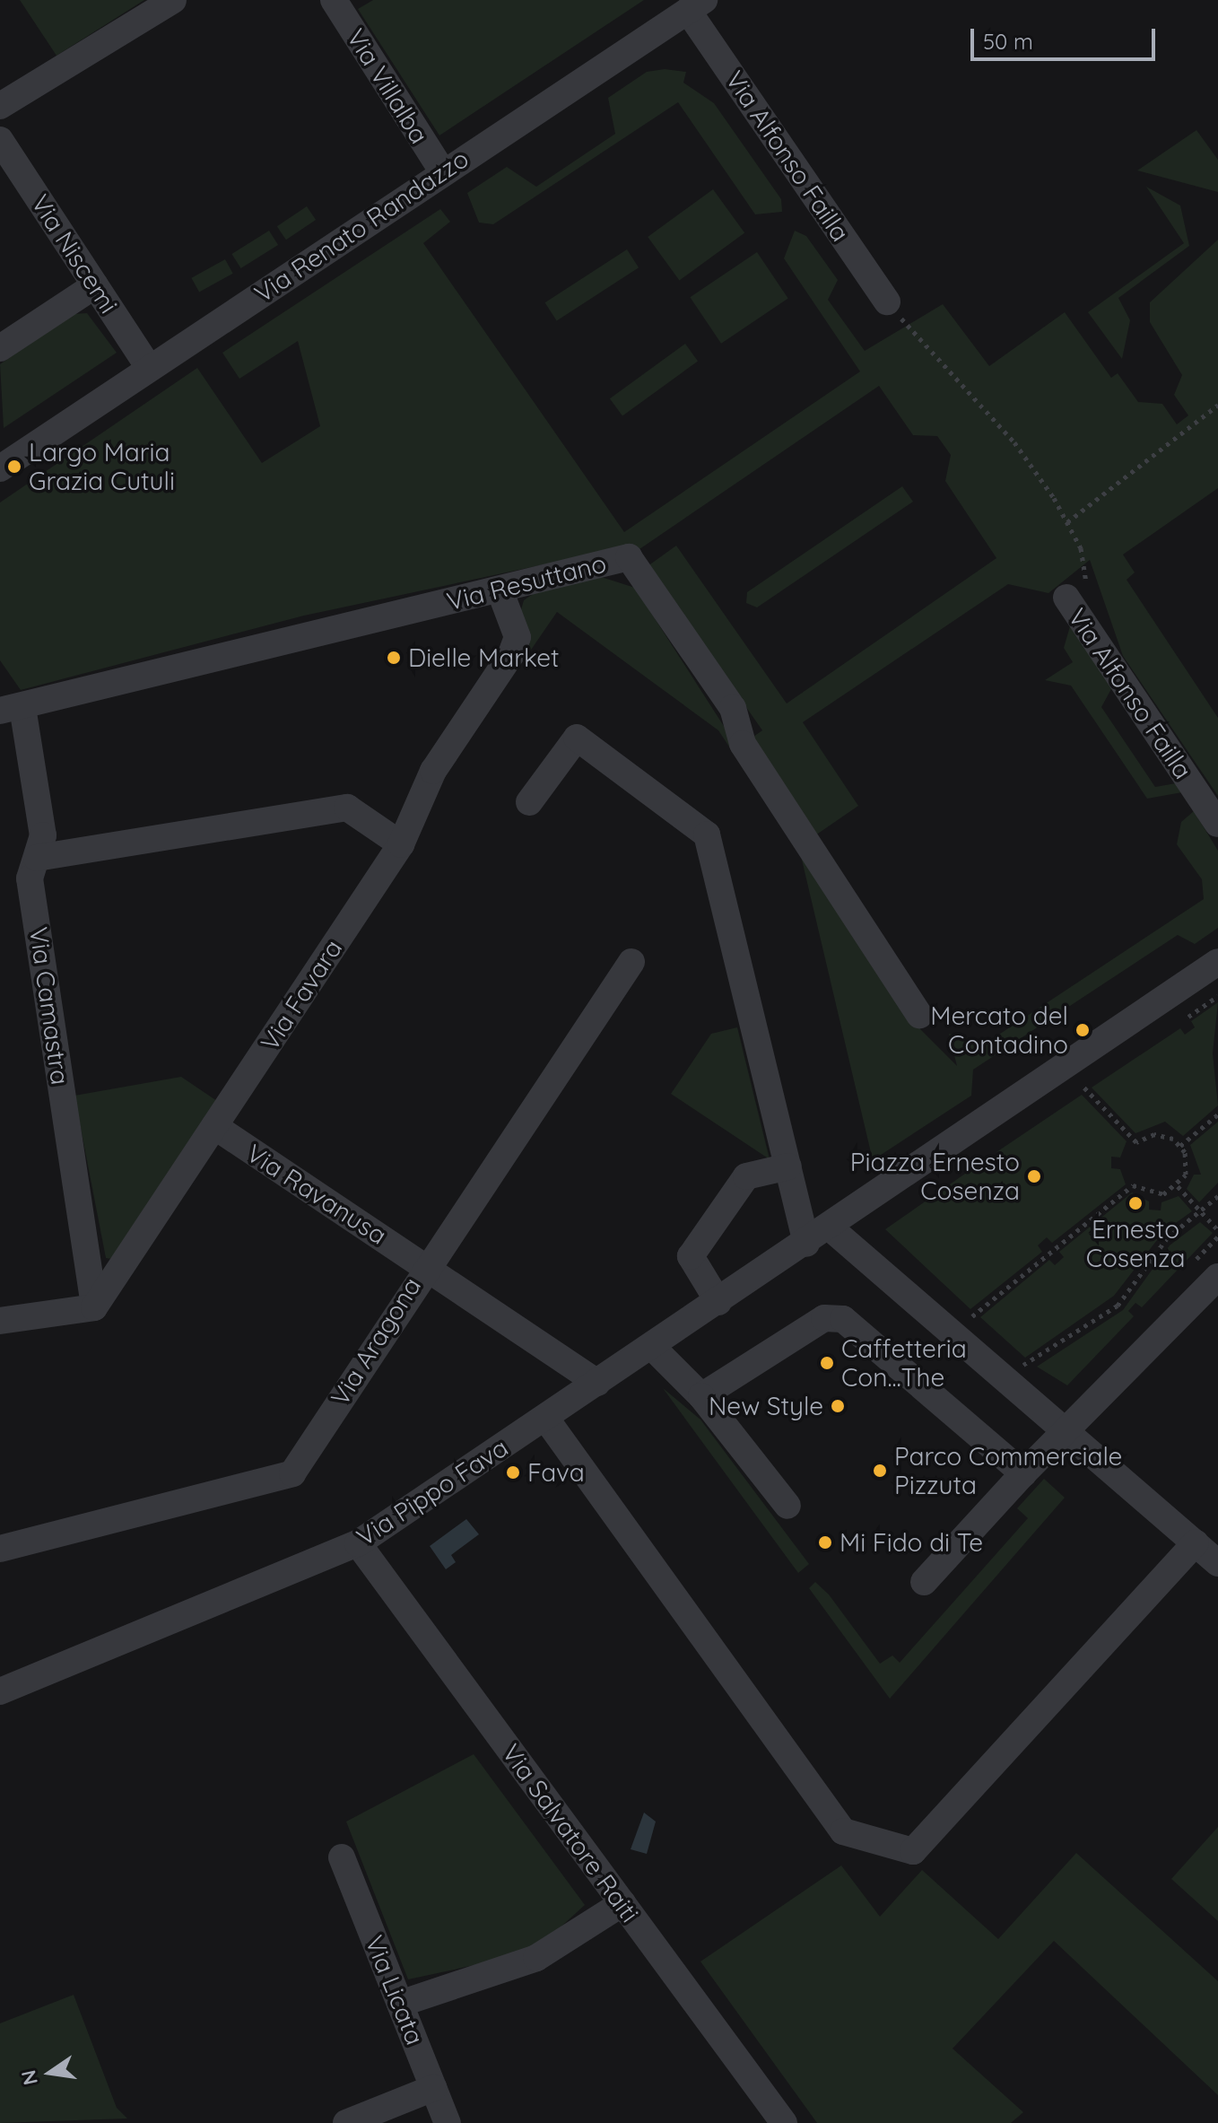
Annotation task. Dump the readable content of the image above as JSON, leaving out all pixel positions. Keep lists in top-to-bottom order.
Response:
{
  "streets": {
    "street": [
      "Via Villalba",
      "Via Alfonso Failla",
      "Via Renato Randazzo",
      "Via Niscemi",
      "Via Resuttano",
      "Via Favara",
      "Via Camastra",
      "Via Ravanusa",
      "Via Aragona",
      "Via Pippo Fava",
      "Via Salvatore Raiti",
      "Via Licata"
    ]
  },
  "crossings": [
    ["Via Villalba", "Via Renato Randazzo"],
    ["Via Alfonso Failla", "Via Renato Randazzo"],
    ["Via Renato Randazzo", "Via Niscemi"],
    ["Via Resuttano", "Via Favara"],
    ["Via Resuttano", "Via Camastra"],
    ["Via Favara", "Via Camastra"],
    ["Via Favara", "Via Ravanusa"],
    ["Via Ravanusa", "Via Aragona"],
    ["Via Ravanusa", "Via Pippo Fava"],
    ["Via Pippo Fava", "Via Salvatore Raiti"]
  ],
  "places": [
    "Largo Maria Grazia Cutuli",
    "Dielle Market",
    "Mercato del Contadino",
    "Piazza Ernesto Cosenza",
    "Ernesto Cosenza",
    "Caffetteria Con...The",
    "New Style",
    "Parco Commerciale Pizzuta",
    "Fava",
    "Mi Fido di Te"
  ],
  "scale_bar": "50 m",
  "north": "left"
}
